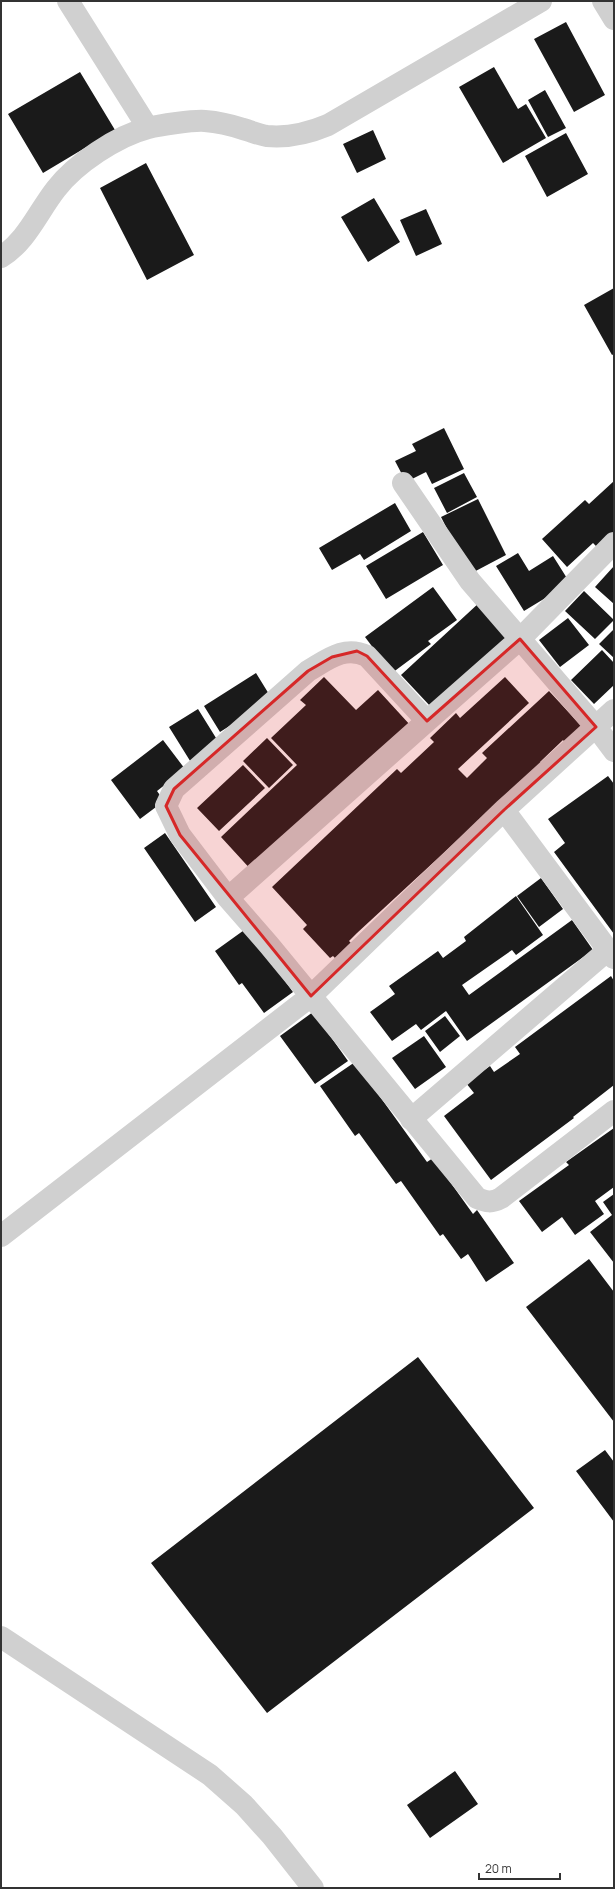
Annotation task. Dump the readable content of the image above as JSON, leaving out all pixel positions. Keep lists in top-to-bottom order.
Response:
{
  "scale_bar": "20 m"
}
